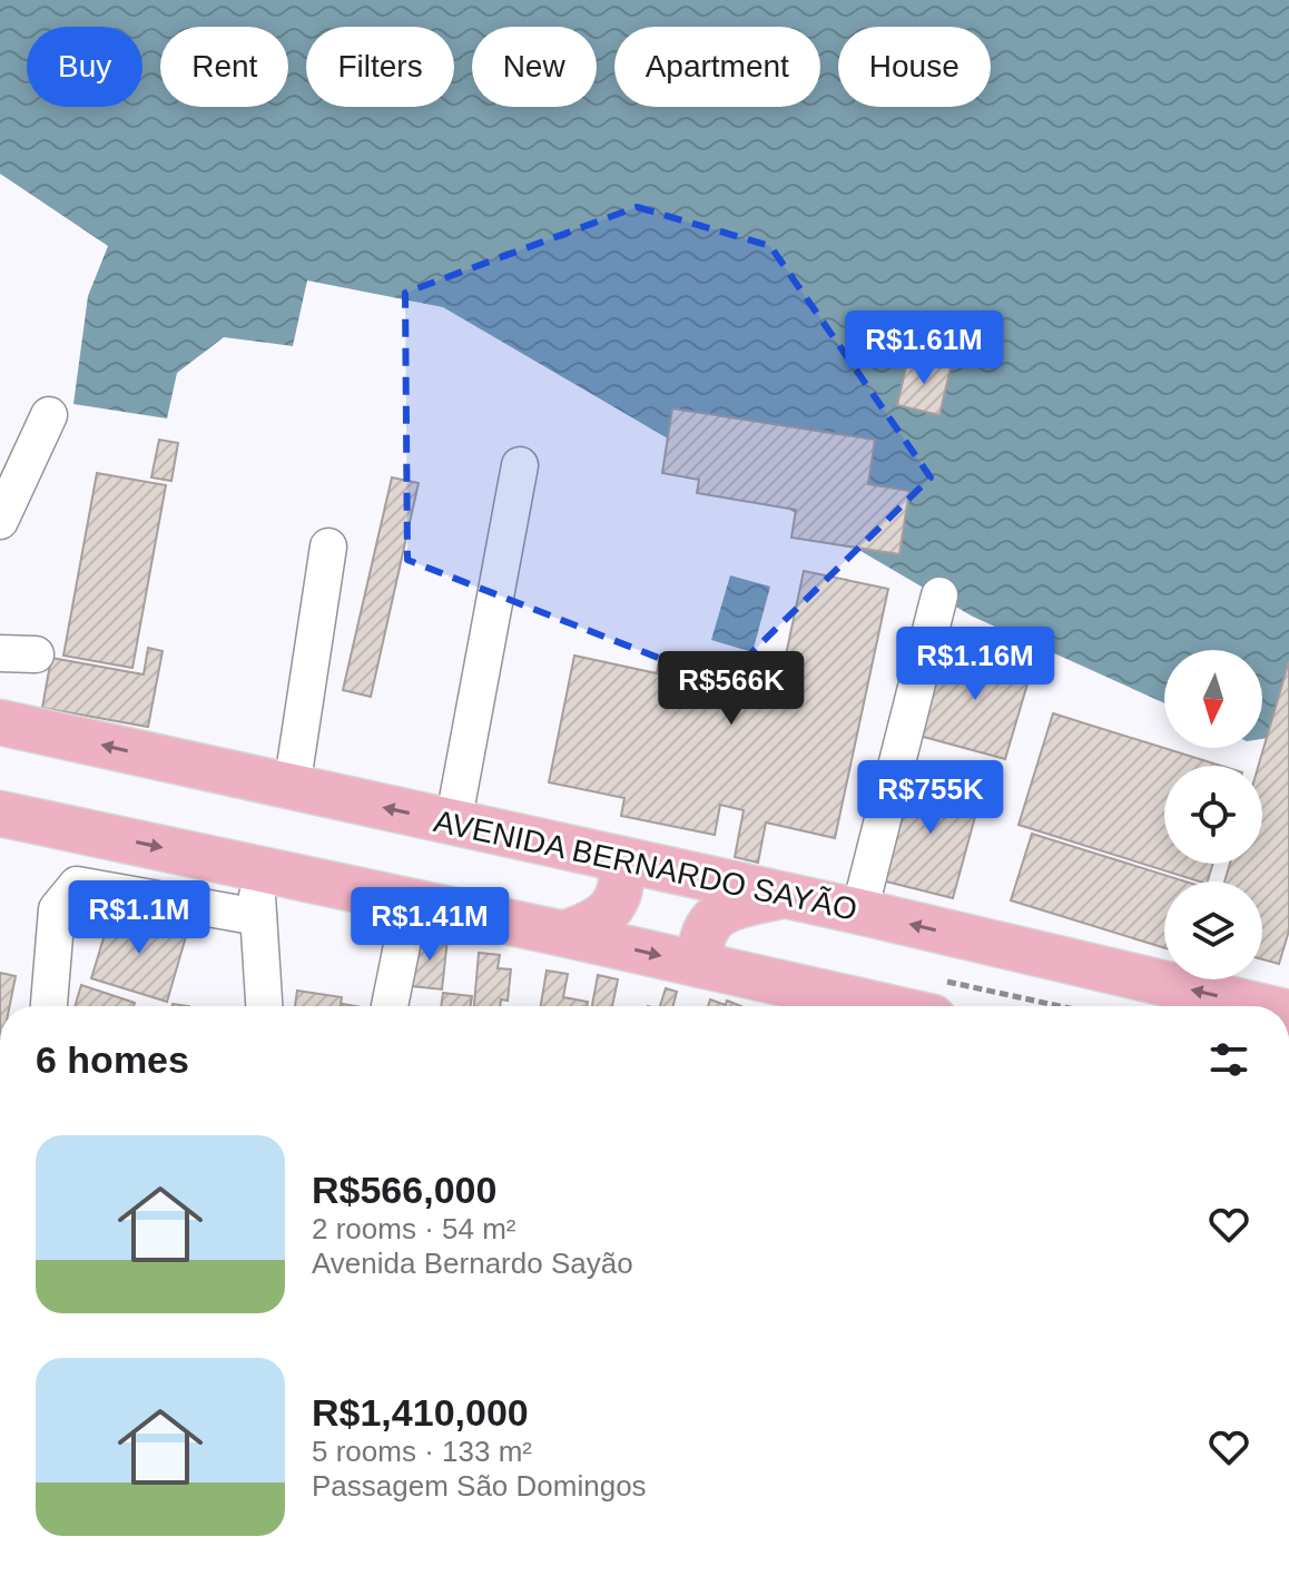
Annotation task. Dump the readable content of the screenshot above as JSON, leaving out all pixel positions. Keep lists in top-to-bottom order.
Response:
{
  "streets": {
    "main road": ["AVENIDA BERNARDO SAYÃO"]
  },
  "north": "bottom",
  "page": {
    "chip": [
      "Buy",
      "Rent",
      "Filters",
      "New",
      "Apartment",
      "House"
    ],
    "price": [
      "R$1.61M",
      "R$1.16M",
      "R$566K",
      "R$755K",
      "R$1.1M",
      "R$1.41M"
    ],
    "heading": "6 homes",
    "list": [
      {
        "name": "R$566,000",
        "note": "2 rooms · 54 m² · Avenida Bernardo Sayão"
      },
      {
        "name": "R$1,410,000",
        "note": "5 rooms · 133 m² · Passagem São Domingos"
      }
    ]
  }
}
